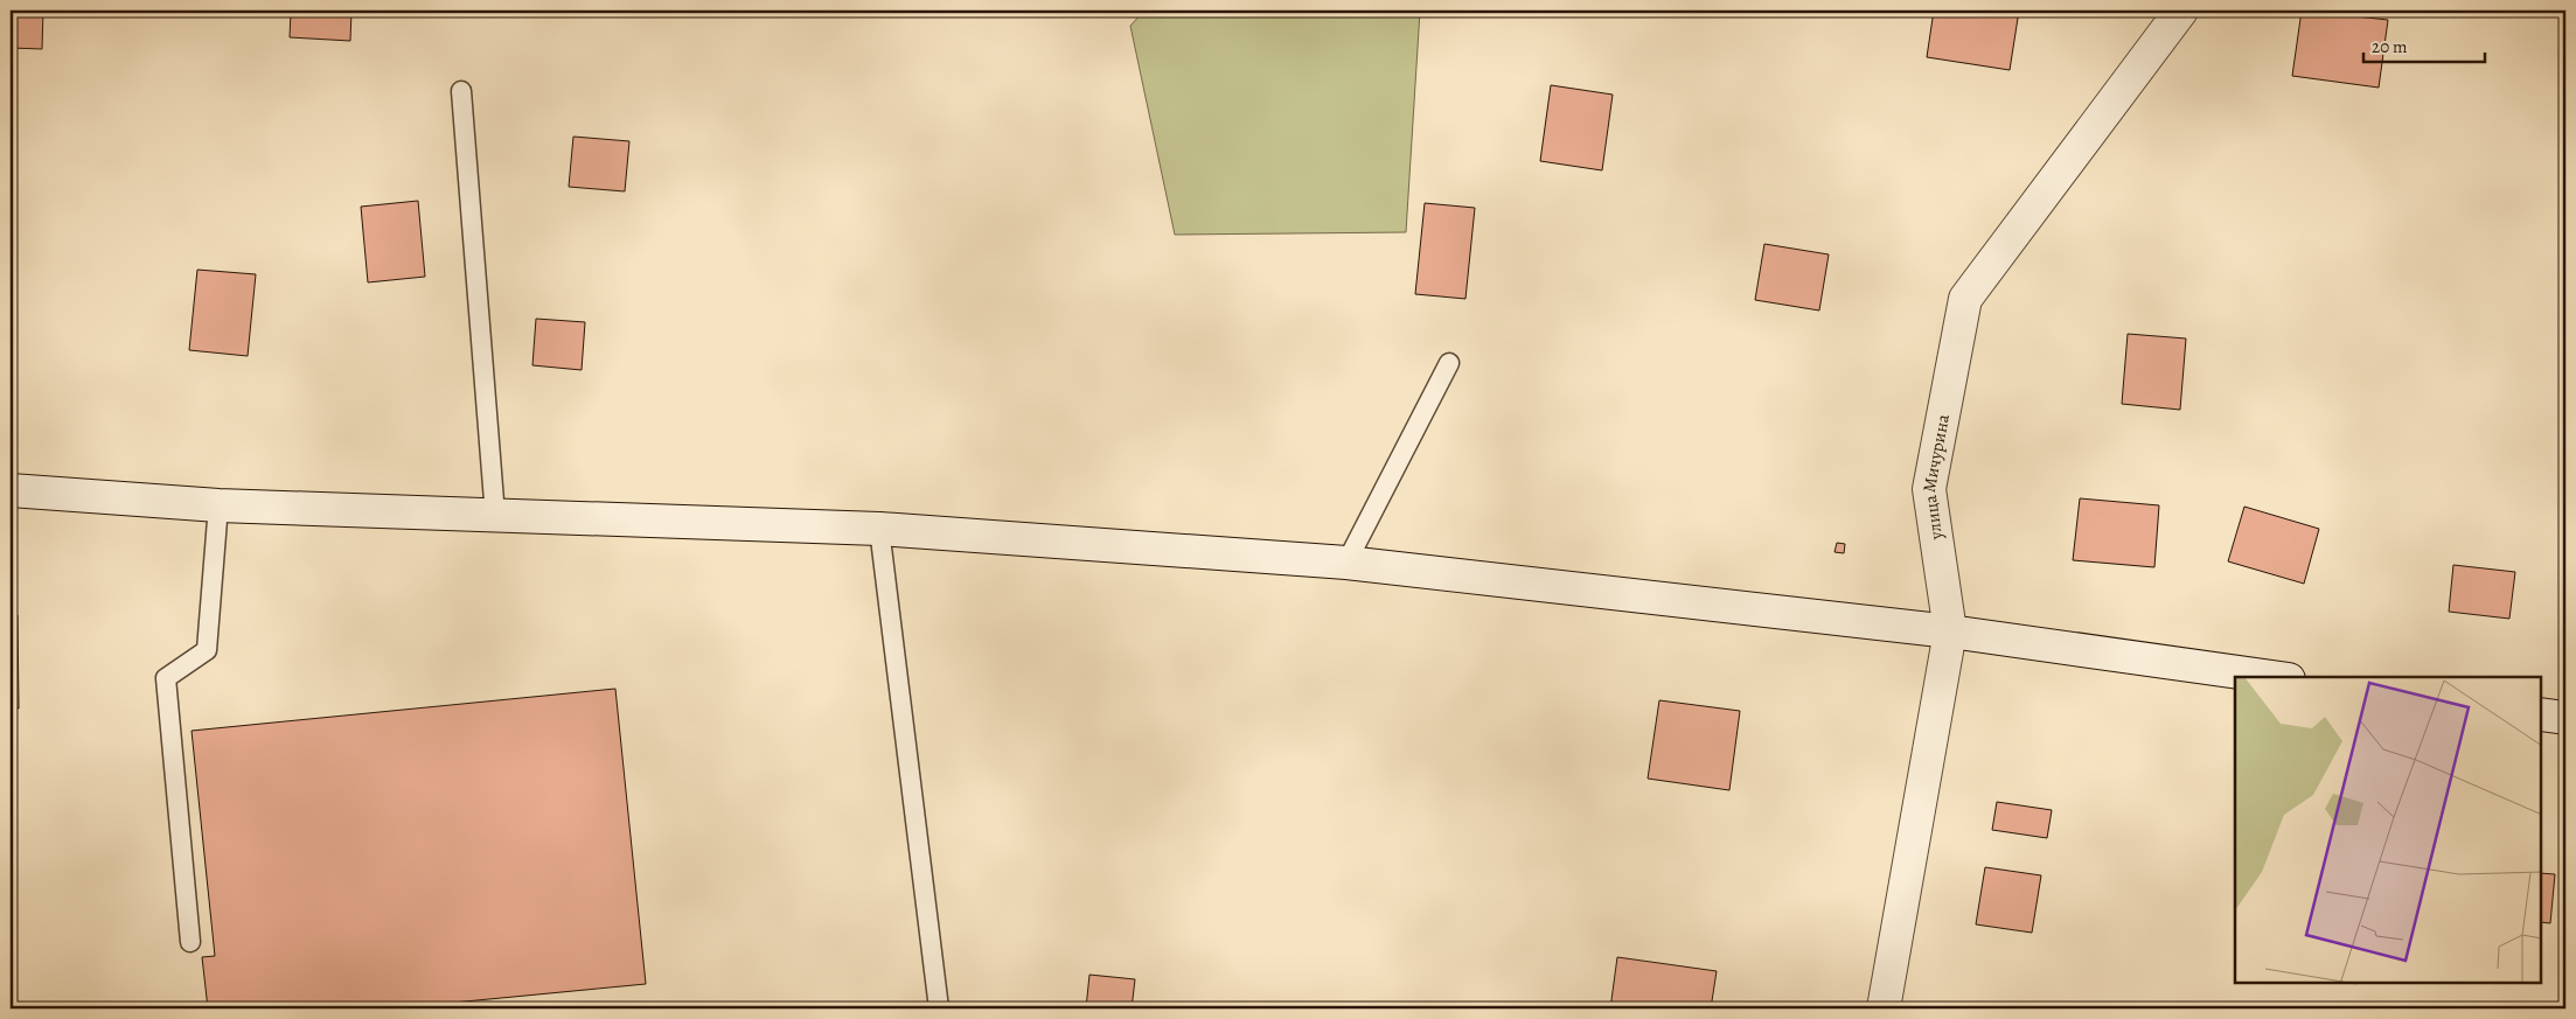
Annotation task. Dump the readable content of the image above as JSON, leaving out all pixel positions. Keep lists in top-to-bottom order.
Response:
{
  "streets": {
    "street": ["улица Мичурина"]
  },
  "scale_bar": "20 m"
}
